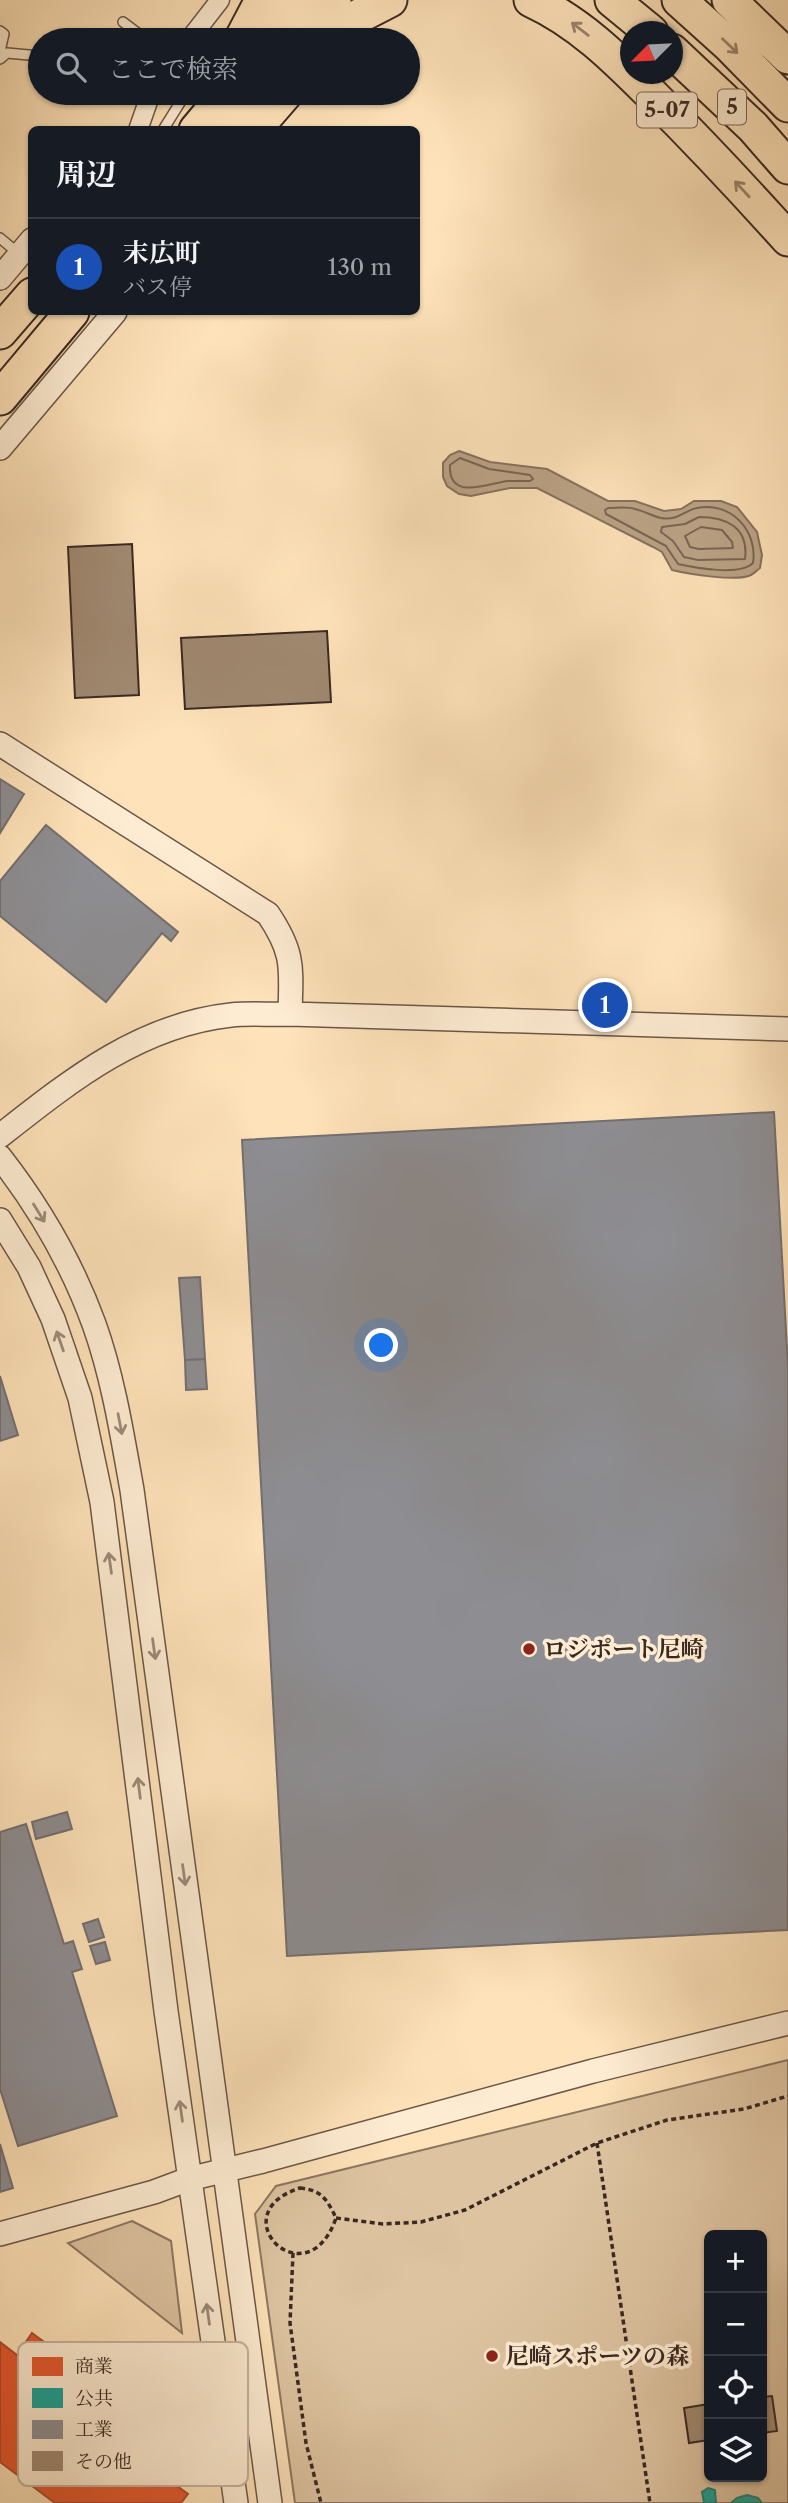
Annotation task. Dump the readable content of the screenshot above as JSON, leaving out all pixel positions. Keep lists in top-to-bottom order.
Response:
{
  "streets": {
    "highway": ["5", "5-07"]
  },
  "places": ["ロジポート尼崎", "尼崎スポーツの森"],
  "legend": [
    "商業",
    "公共",
    "工業",
    "その他"
  ],
  "north": "bottom left",
  "page": {
    "search": "ここで検索",
    "heading": "周辺",
    "list": [
      {
        "mark": "1",
        "name": "末広町",
        "note": "バス停",
        "value": "130 m"
      }
    ],
    "pins": "1",
    "map_buttons": ["+", "−"]
  }
}
